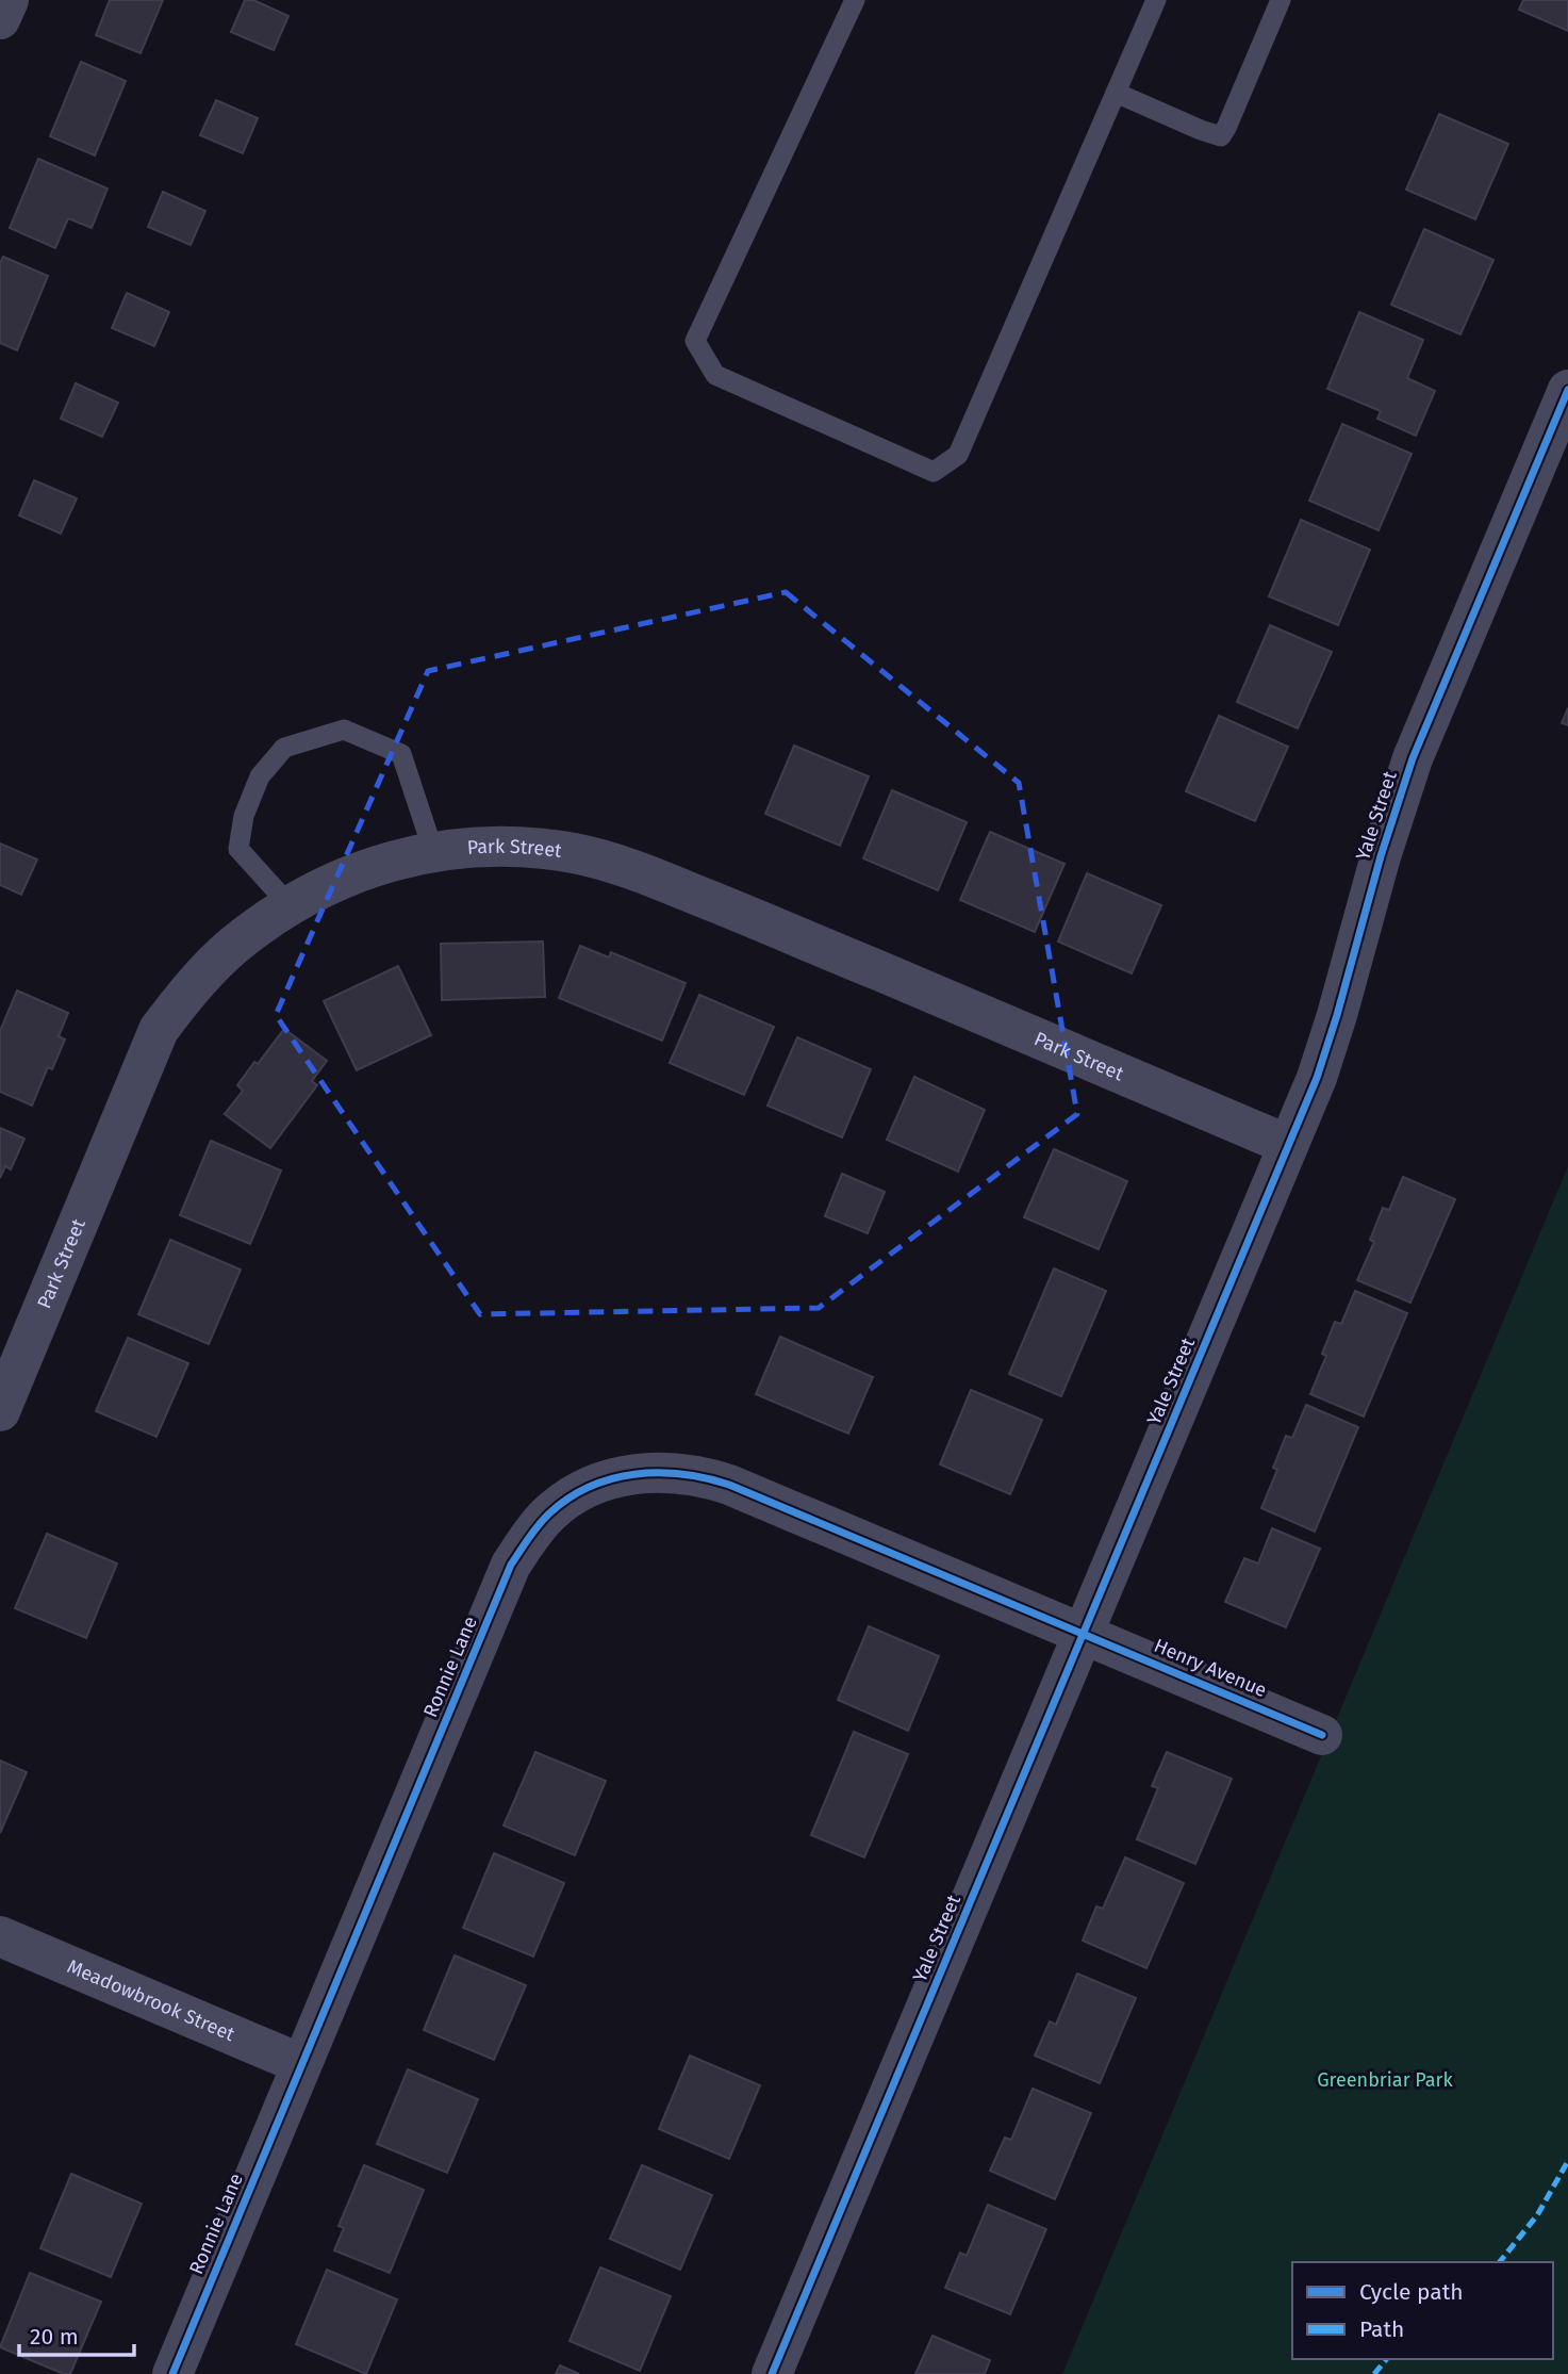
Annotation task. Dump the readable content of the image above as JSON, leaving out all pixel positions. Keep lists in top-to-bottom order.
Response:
{
  "streets": {
    "street": [
      "Yale Street",
      "Park Street",
      "Ronnie Lane",
      "Henry Avenue",
      "Meadowbrook Street"
    ]
  },
  "crossings": [
    ["Yale Street", "Park Street"],
    ["Yale Street", "Ronnie Lane"],
    ["Yale Street", "Henry Avenue"],
    ["Ronnie Lane", "Henry Avenue"],
    ["Ronnie Lane", "Meadowbrook Street"]
  ],
  "parks": ["Greenbriar Park"],
  "legend": ["Cycle path", "Path"],
  "scale_bar": "20 m"
}
